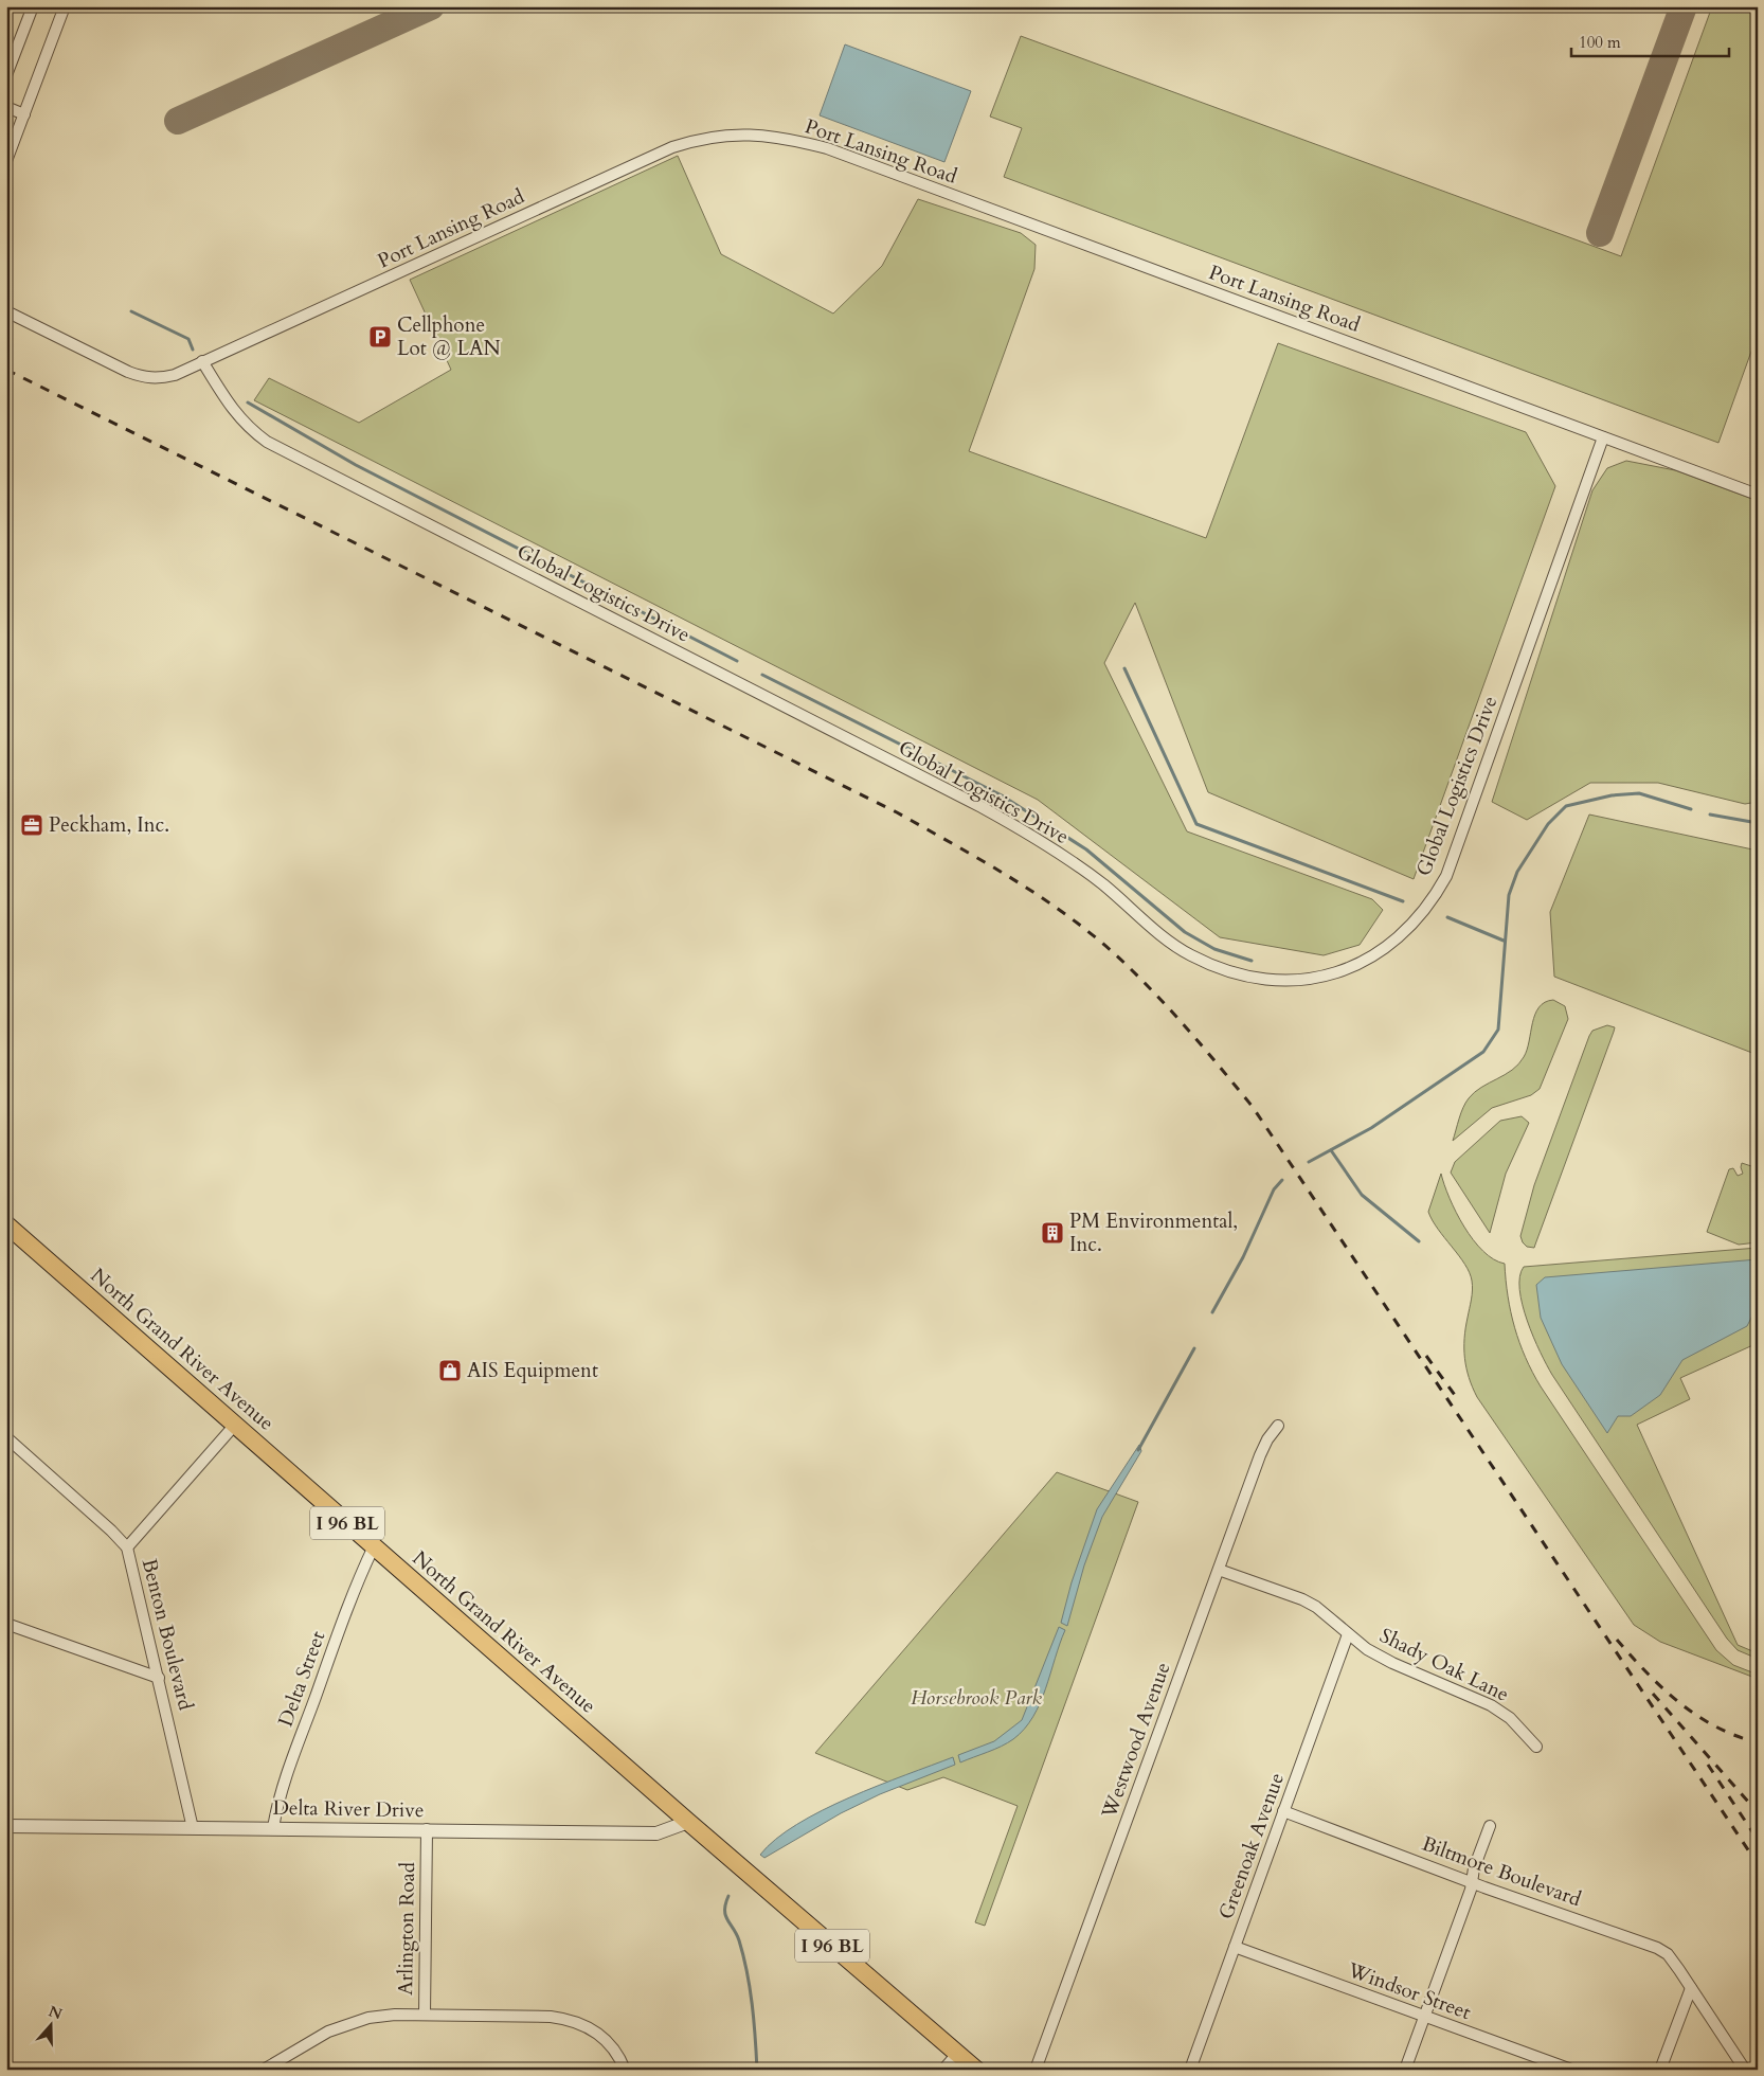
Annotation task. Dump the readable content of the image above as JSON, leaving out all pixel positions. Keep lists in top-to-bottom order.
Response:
{
  "streets": {
    "main road": ["North Grand River Avenue", "I 96 BL"],
    "street": [
      "Port Lansing Road",
      "Global Logistics Drive",
      "Benton Boulevard",
      "Shady Oak Lane",
      "Delta Street",
      "Westwood Avenue",
      "Delta River Drive",
      "Greenoak Avenue",
      "Biltmore Boulevard",
      "Arlington Road",
      "Windsor Street"
    ]
  },
  "crossings": [
    ["Port Lansing Road", "Global Logistics Drive"],
    ["North Grand River Avenue", "Benton Boulevard"],
    ["North Grand River Avenue", "Delta Street"],
    ["North Grand River Avenue", "Delta River Drive"],
    ["Benton Boulevard", "Delta River Drive"],
    ["Shady Oak Lane", "Westwood Avenue"],
    ["Shady Oak Lane", "Greenoak Avenue"],
    ["Delta Street", "Delta River Drive"],
    ["Delta River Drive", "Arlington Road"],
    ["Greenoak Avenue", "Biltmore Boulevard"],
    ["Greenoak Avenue", "Windsor Street"]
  ],
  "parks": ["Horsebrook Park"],
  "places": {
    "parking": ["Cellphone Lot @ LAN"],
    "office": ["Peckham, Inc."],
    "building": ["PM Environmental, Inc."],
    "shop": ["AIS Equipment"]
  },
  "scale_bar": "100 m",
  "north": "top"
}
